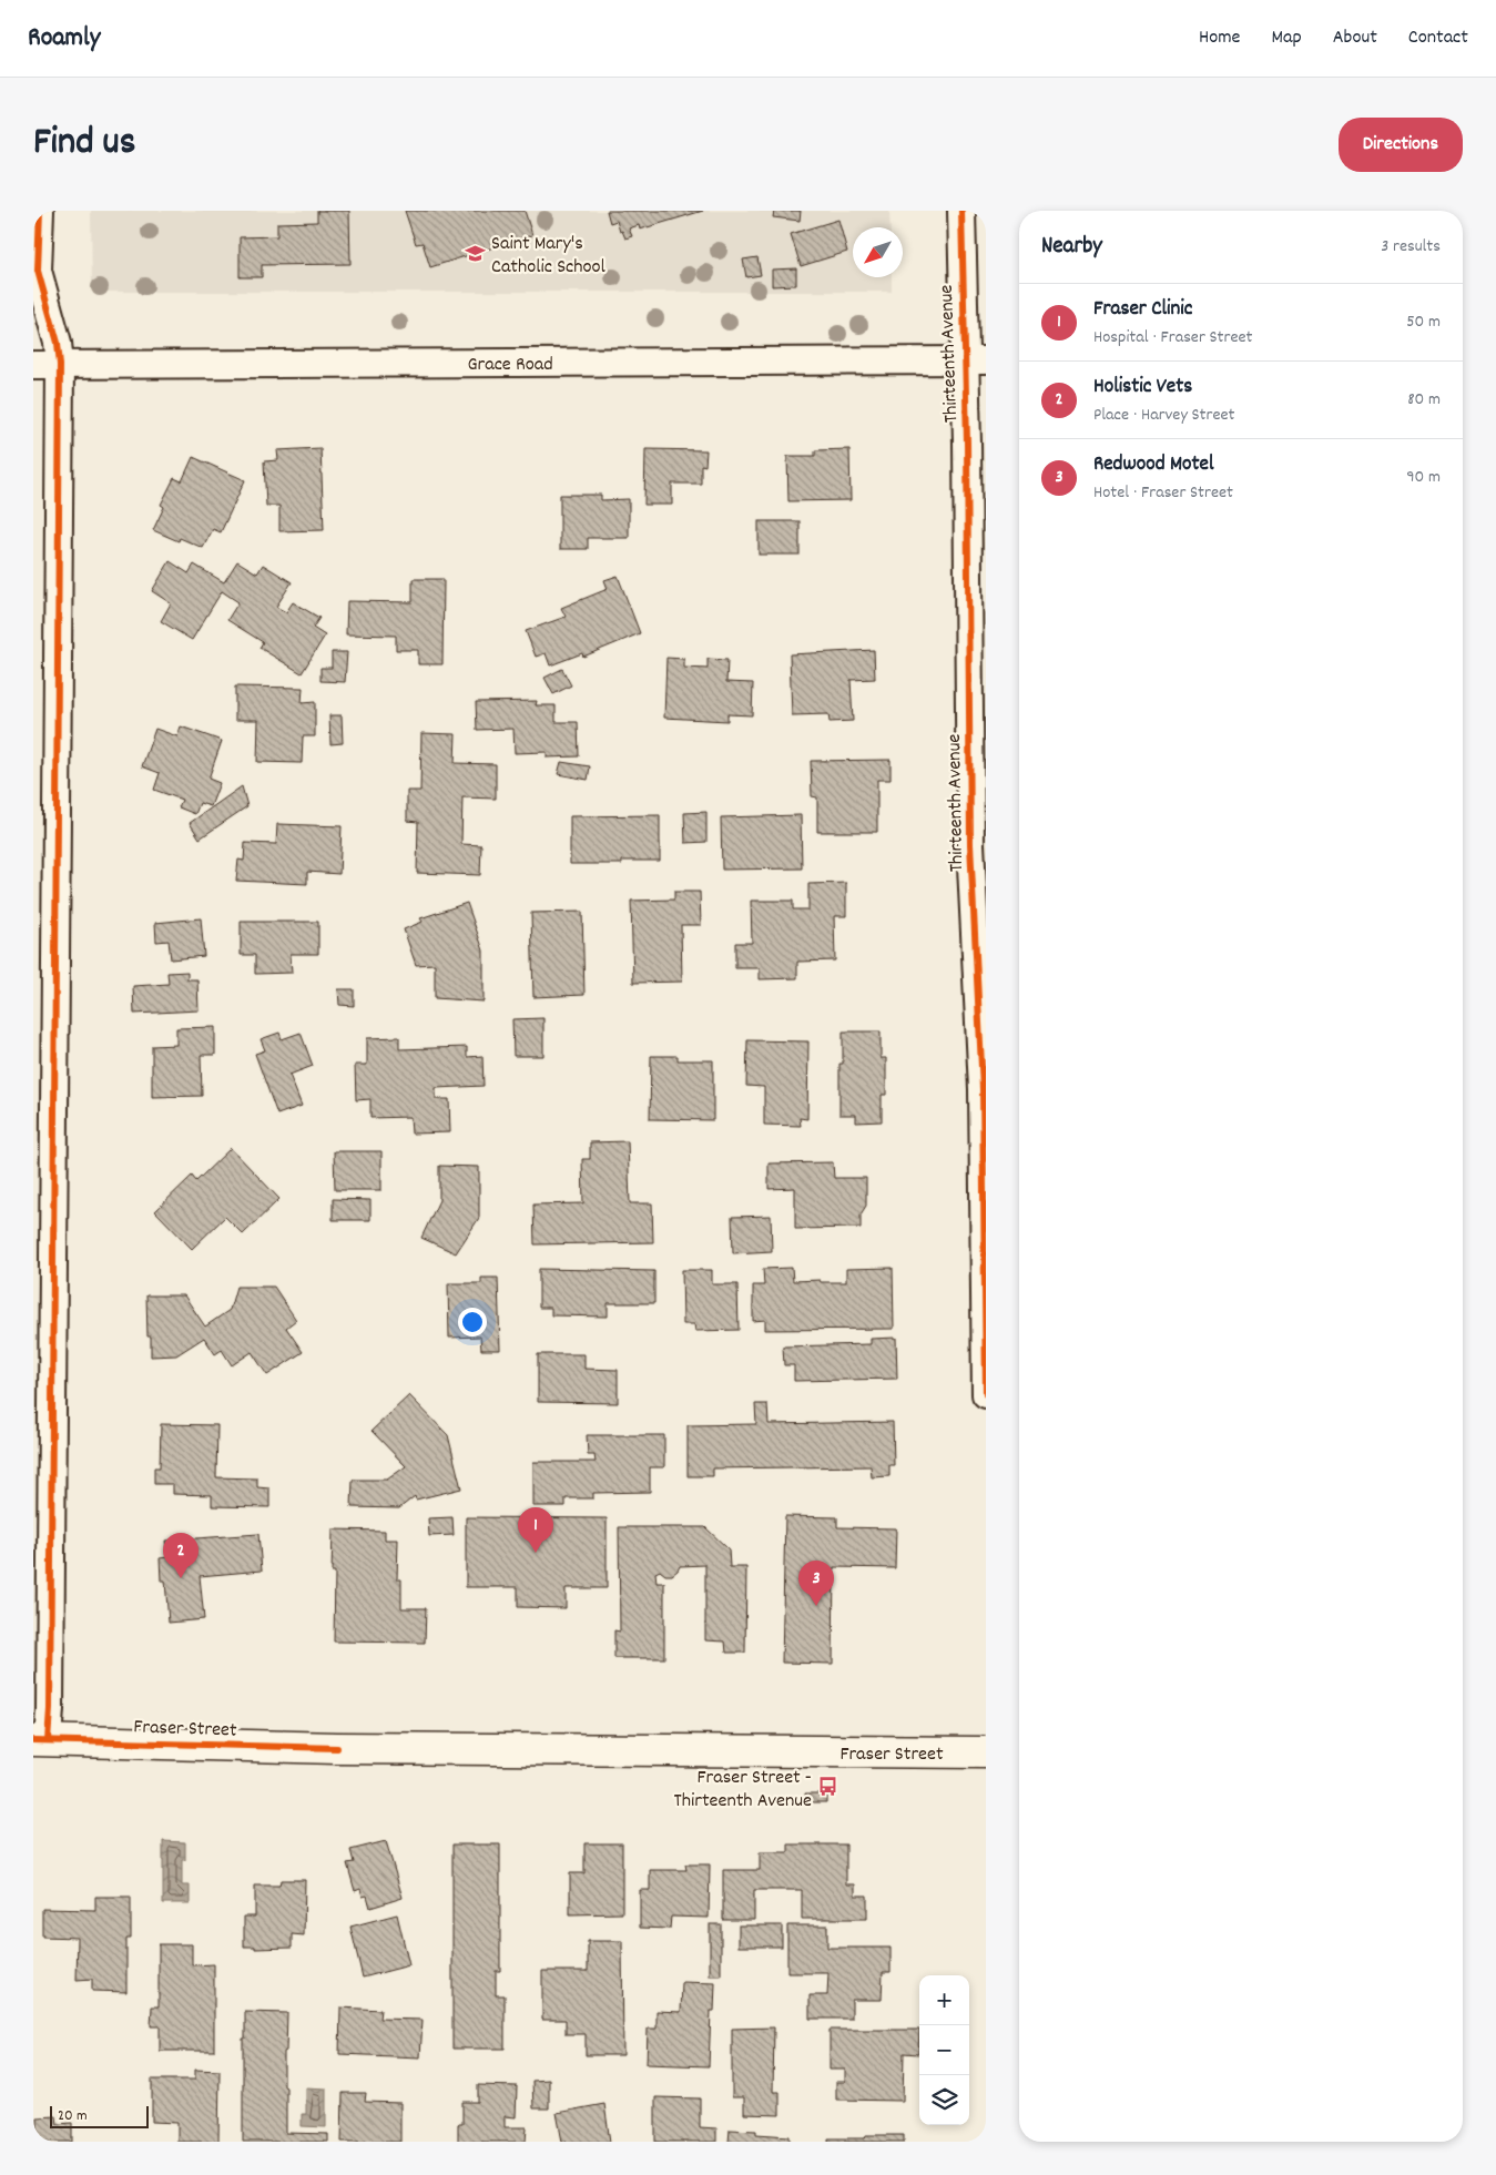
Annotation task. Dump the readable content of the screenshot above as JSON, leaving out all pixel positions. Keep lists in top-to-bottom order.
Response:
{
  "streets": {
    "main road": ["Fraser Street"],
    "street": ["Thirteenth Avenue", "Grace Road"]
  },
  "crossings": [
    ["Thirteenth Avenue", "Grace Road"]
  ],
  "places": {
    "school or university": ["Saint Mary's Catholic School"],
    "bus stop": ["Fraser Street - Thirteenth Avenue"]
  },
  "scale_bar": "20 m",
  "north": "bottom left",
  "page": {
    "header": "Roamly",
    "nav": [
      "Home",
      "Map",
      "About",
      "Contact"
    ],
    "title": "Find us",
    "buttons": "Directions",
    "heading": ["Nearby", "3 results"],
    "list": [
      {
        "mark": "1",
        "name": "Fraser Clinic",
        "note": "Hospital · Fraser Street",
        "value": "50 m"
      },
      {
        "mark": "2",
        "name": "Holistic Vets",
        "note": "Place · Harvey Street",
        "value": "80 m"
      },
      {
        "mark": "3",
        "name": "Redwood Motel",
        "note": "Hotel · Fraser Street",
        "value": "90 m"
      }
    ],
    "pins": ["1", "2", "3"],
    "map_buttons": ["+", "−"],
    "scale": "20 m"
  }
}
